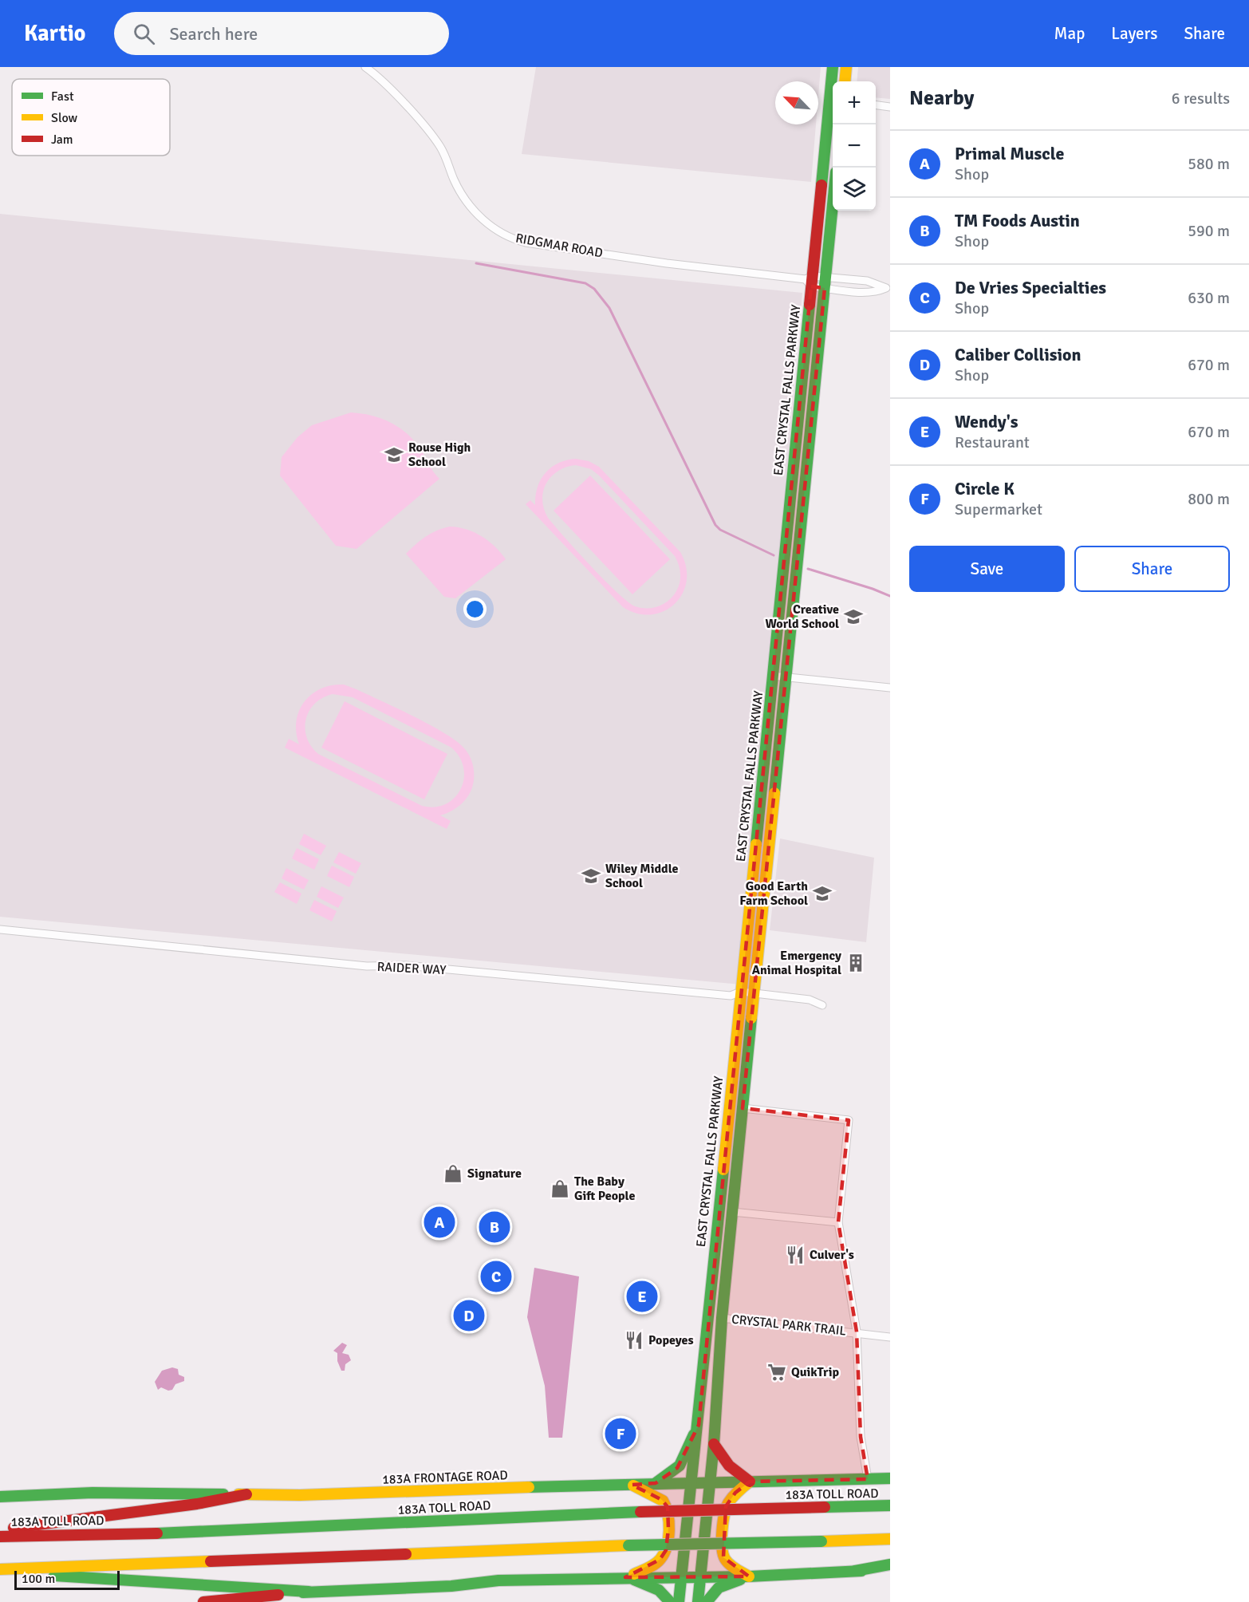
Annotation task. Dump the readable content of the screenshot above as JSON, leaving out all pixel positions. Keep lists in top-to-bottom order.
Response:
{
  "streets": {
    "main road": ["EAST CRYSTAL FALLS PARKWAY", "183A FRONTAGE ROAD", "183A TOLL ROAD"],
    "street": ["RIDGMAR ROAD", "RAIDER WAY", "CRYSTAL PARK TRAIL"]
  },
  "crossings": [
    ["RIDGMAR ROAD", "EAST CRYSTAL FALLS PARKWAY"],
    ["EAST CRYSTAL FALLS PARKWAY", "RAIDER WAY"],
    ["EAST CRYSTAL FALLS PARKWAY", "CRYSTAL PARK TRAIL"],
    ["EAST CRYSTAL FALLS PARKWAY", "183A FRONTAGE ROAD"]
  ],
  "places": {
    "school or university": [
      "Rouse High School",
      "Creative World School",
      "Wiley Middle School",
      "Good Earth Farm School"
    ],
    "building": ["Emergency Animal Hospital"],
    "shop": ["Signature", "The Baby Gift People"],
    "restaurant": ["Culver's", "Popeyes"],
    "supermarket": ["QuikTrip"]
  },
  "legend": ["Fast", "Slow", "Jam"],
  "scale_bar": "100 m",
  "north": "top left",
  "page": {
    "header": "Kartio",
    "search": "Search here",
    "nav": ["Map", "Layers", "Share"],
    "heading": ["Nearby", "6 results"],
    "map_buttons": ["+", "−"],
    "list": [
      {
        "mark": "A",
        "name": "Primal Muscle",
        "note": "Shop",
        "value": "580 m"
      },
      {
        "mark": "B",
        "name": "TM Foods Austin",
        "note": "Shop",
        "value": "590 m"
      },
      {
        "mark": "C",
        "name": "De Vries Specialties",
        "note": "Shop",
        "value": "630 m"
      },
      {
        "mark": "D",
        "name": "Caliber Collision",
        "note": "Shop",
        "value": "670 m"
      },
      {
        "mark": "E",
        "name": "Wendy's",
        "note": "Restaurant",
        "value": "670 m"
      },
      {
        "mark": "F",
        "name": "Circle K",
        "note": "Supermarket",
        "value": "800 m"
      }
    ],
    "buttons": ["Save", "Share"],
    "pins": [
      "A",
      "B",
      "C",
      "E",
      "D",
      "F"
    ],
    "scale": "100 m"
  }
}
